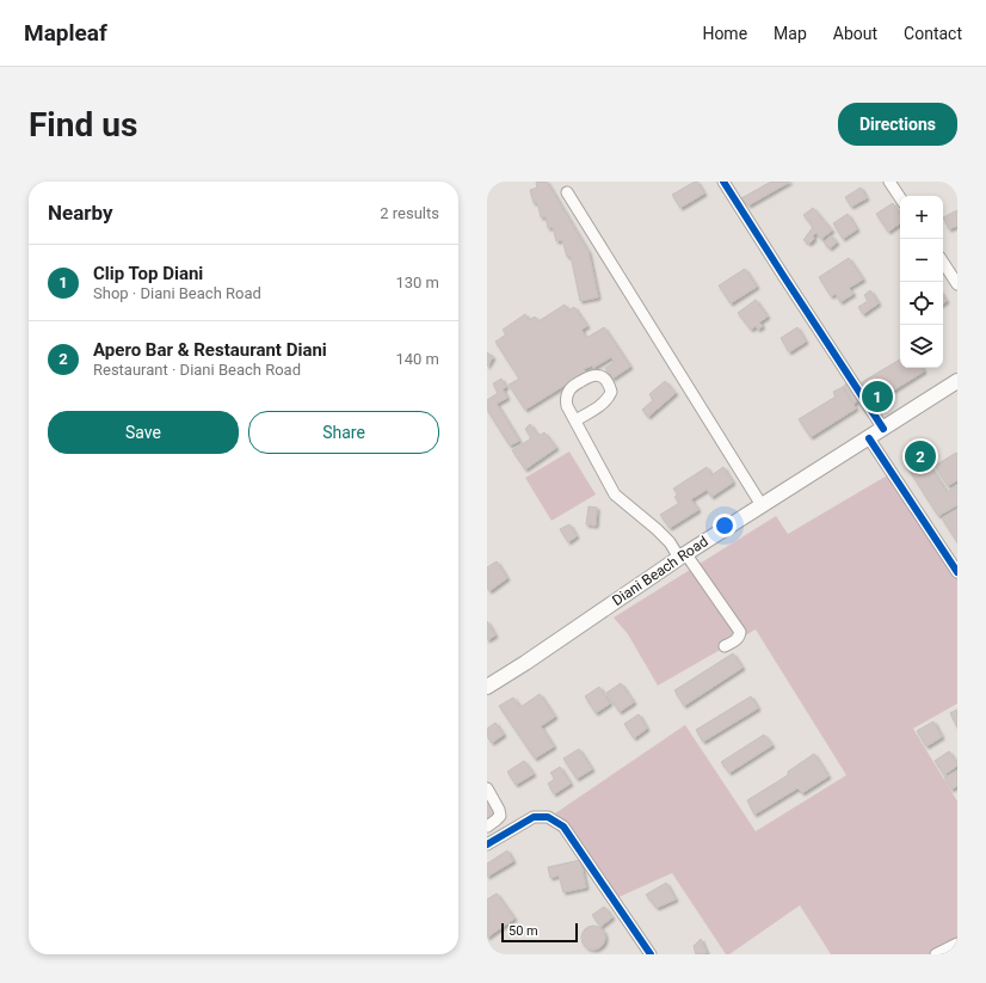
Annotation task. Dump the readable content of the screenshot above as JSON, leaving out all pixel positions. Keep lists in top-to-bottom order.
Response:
{
  "streets": {
    "main road": ["Diani Beach Road"]
  },
  "scale_bar": "50 m",
  "page": {
    "header": "Mapleaf",
    "nav": [
      "Home",
      "Map",
      "About",
      "Contact"
    ],
    "buttons": [
      "Directions",
      ["Save", "Share"]
    ],
    "title": "Find us",
    "heading": ["Nearby", "2 results"],
    "map_buttons": ["+", "−"],
    "list": [
      {
        "mark": "1",
        "name": "Clip Top Diani",
        "note": "Shop · Diani Beach Road",
        "value": "130 m"
      },
      {
        "mark": "2",
        "name": "Apero Bar & Restaurant Diani",
        "note": "Restaurant · Diani Beach Road",
        "value": "140 m"
      }
    ],
    "pins": ["1", "2"],
    "scale": "50 m"
  }
}
